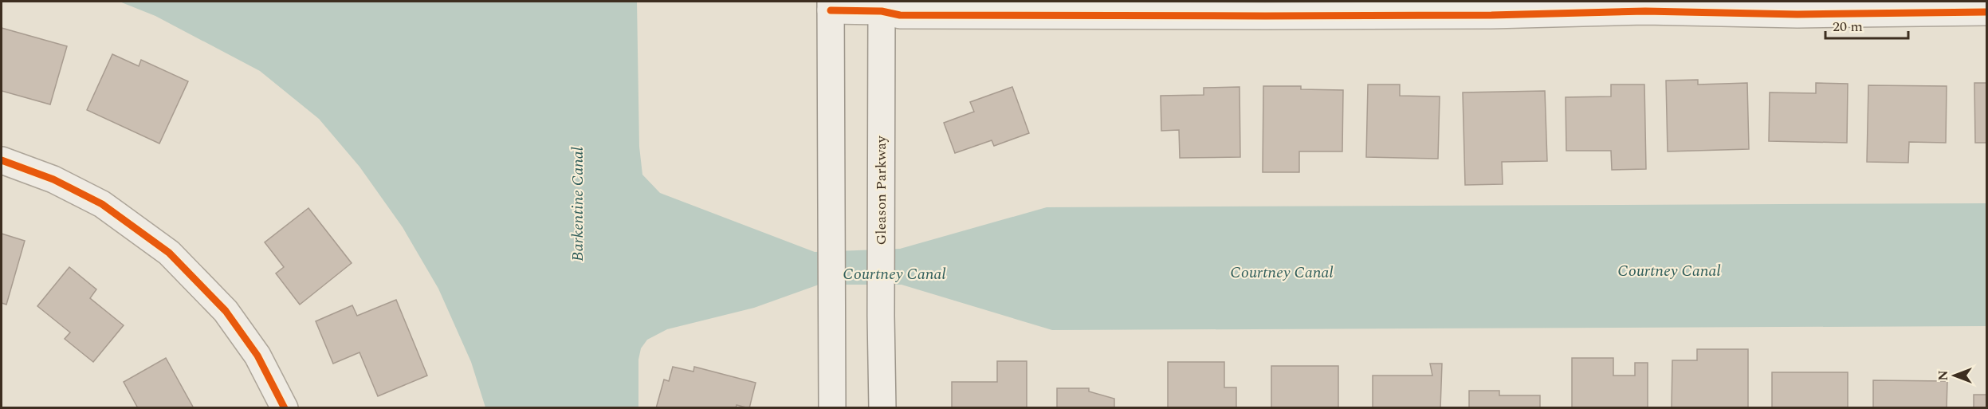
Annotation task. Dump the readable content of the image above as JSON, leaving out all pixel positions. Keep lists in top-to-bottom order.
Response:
{
  "streets": {
    "street": ["Gleason Parkway"]
  },
  "water": ["Barkentine Canal", "Courtney Canal"],
  "scale_bar": "20 m",
  "north": "left"
}
